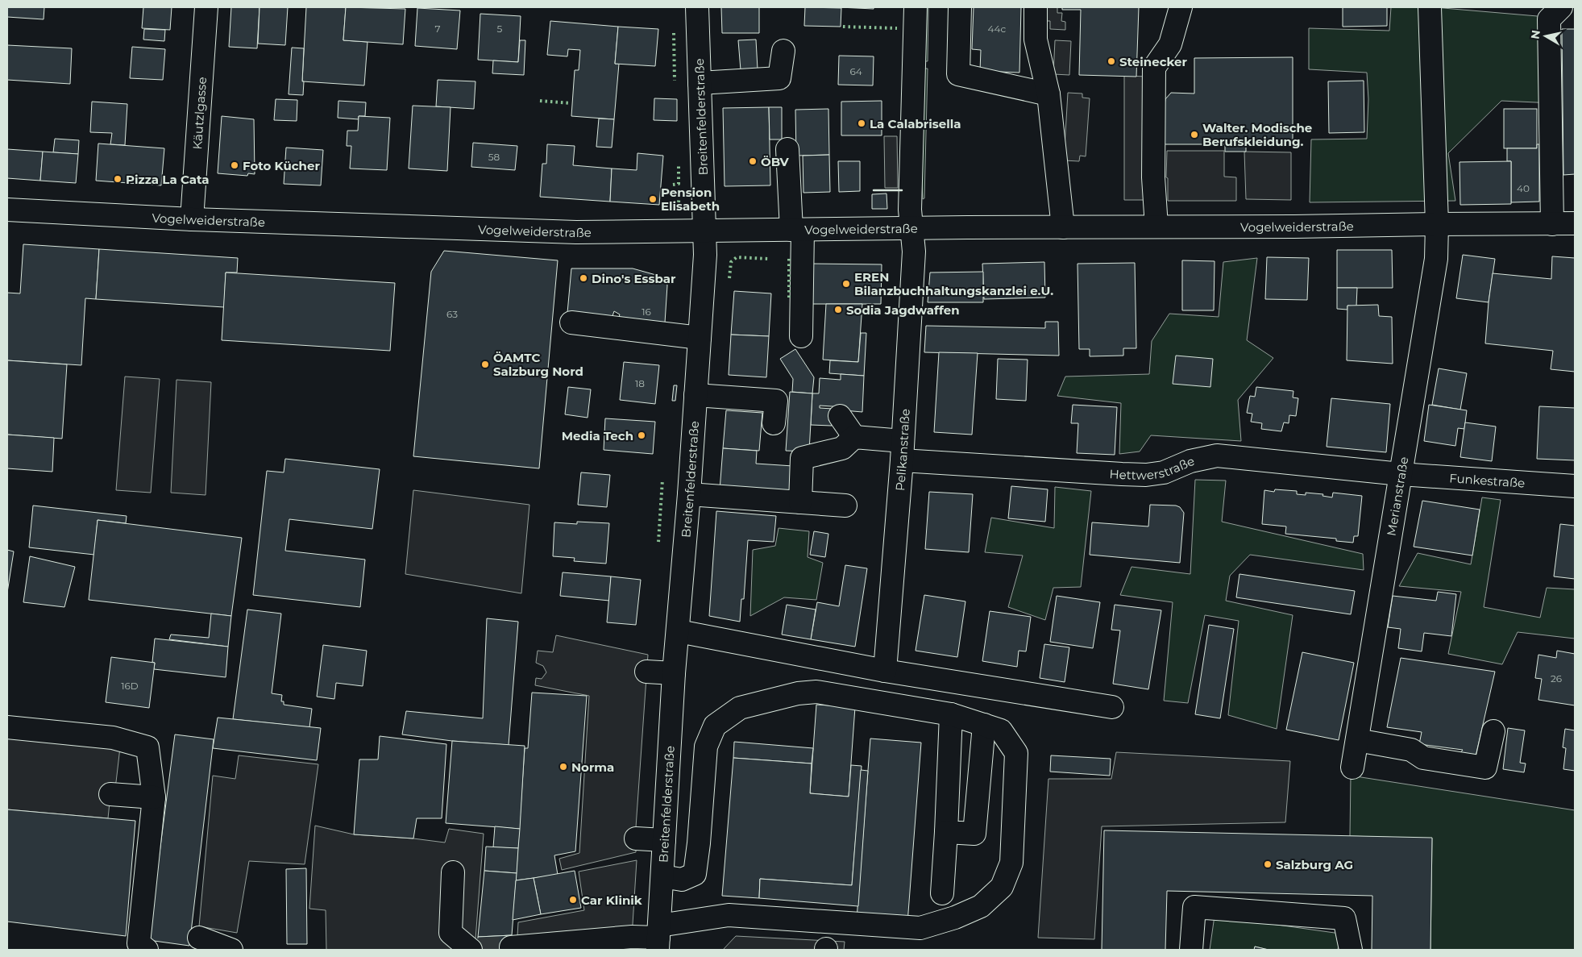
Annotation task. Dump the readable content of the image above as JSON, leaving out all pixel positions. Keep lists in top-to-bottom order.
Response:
{
  "streets": {
    "street": [
      "Käutzlgasse",
      "Breitenfelderstraße",
      "Vogelweiderstraße",
      "Pelikanstraße",
      "Hettwerstraße",
      "Funkestraße",
      "Merianstraße"
    ]
  },
  "crossings": [
    ["Käutzlgasse", "Vogelweiderstraße"],
    ["Breitenfelderstraße", "Vogelweiderstraße"],
    ["Vogelweiderstraße", "Pelikanstraße"],
    ["Vogelweiderstraße", "Merianstraße"],
    ["Pelikanstraße", "Hettwerstraße"],
    ["Hettwerstraße", "Funkestraße"],
    ["Hettwerstraße", "Merianstraße"],
    ["Funkestraße", "Merianstraße"]
  ],
  "places": [
    "Steinecker",
    "La Calabrisella",
    "Walter. Modische Berufskleidung.",
    "ÖBV",
    "Foto Kücher",
    "Pizza La Cata",
    "Pension Elisabeth",
    "Dino's Essbar",
    "EREN Bilanzbuchhaltungskanzlei e.U.",
    "Sodia Jagdwaffen",
    "ÖAMTC Salzburg Nord",
    "Media Tech",
    "Norma",
    "Salzburg AG",
    "Car Klinik"
  ],
  "house_numbers": [
    "7",
    "5",
    "44c",
    "64",
    "58",
    "40",
    "16",
    "63",
    "18",
    "26",
    "16D"
  ],
  "north": "left"
}
